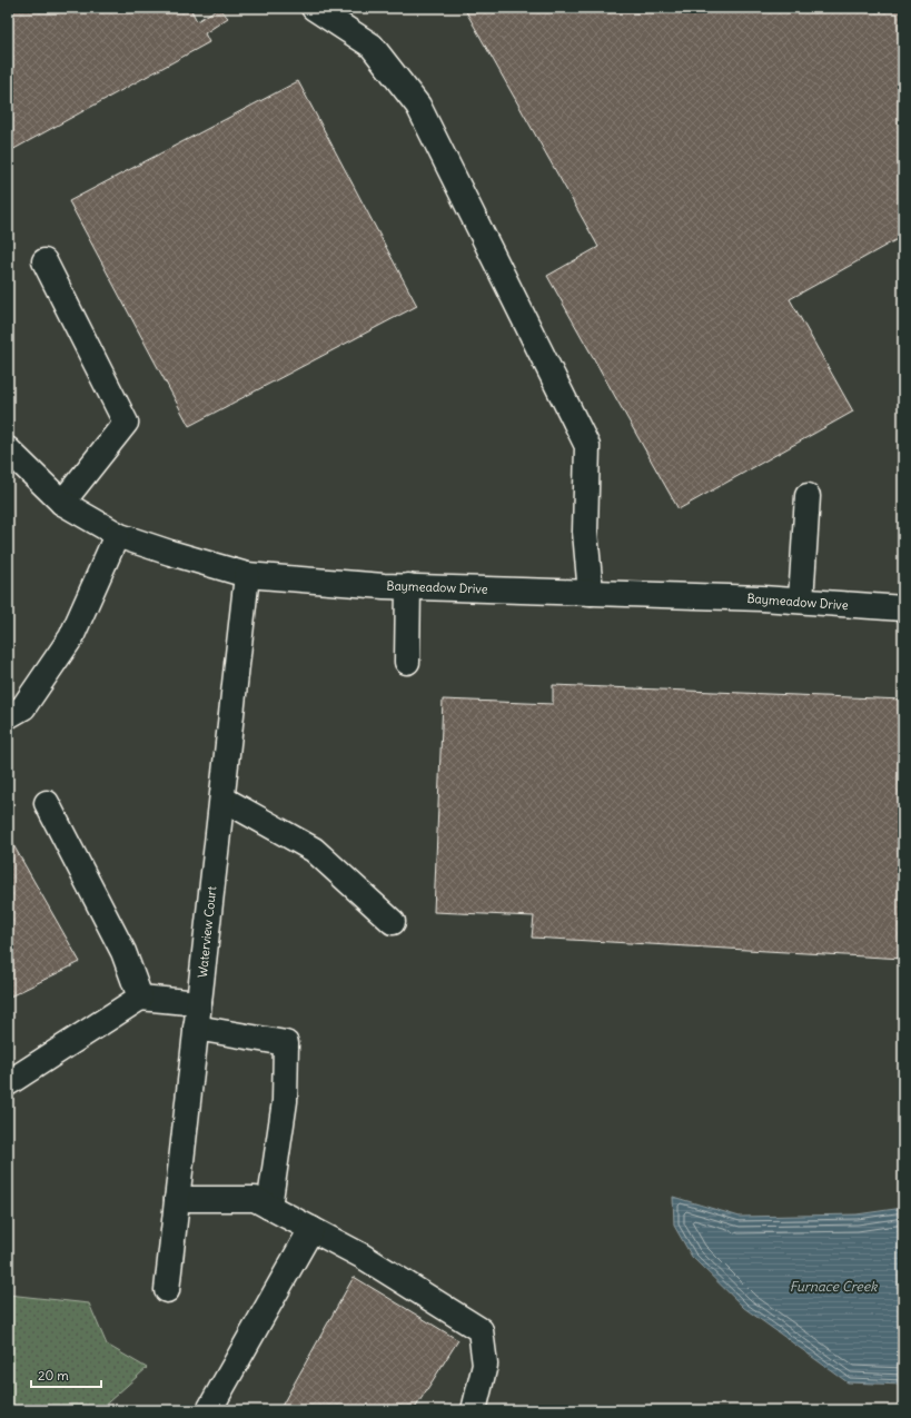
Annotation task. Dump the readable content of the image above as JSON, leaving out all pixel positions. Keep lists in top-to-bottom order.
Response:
{
  "streets": {
    "street": ["Baymeadow Drive", "Waterview Court"]
  },
  "crossings": [
    ["Baymeadow Drive", "Waterview Court"]
  ],
  "water": ["Furnace Creek"],
  "scale_bar": "20 m"
}
